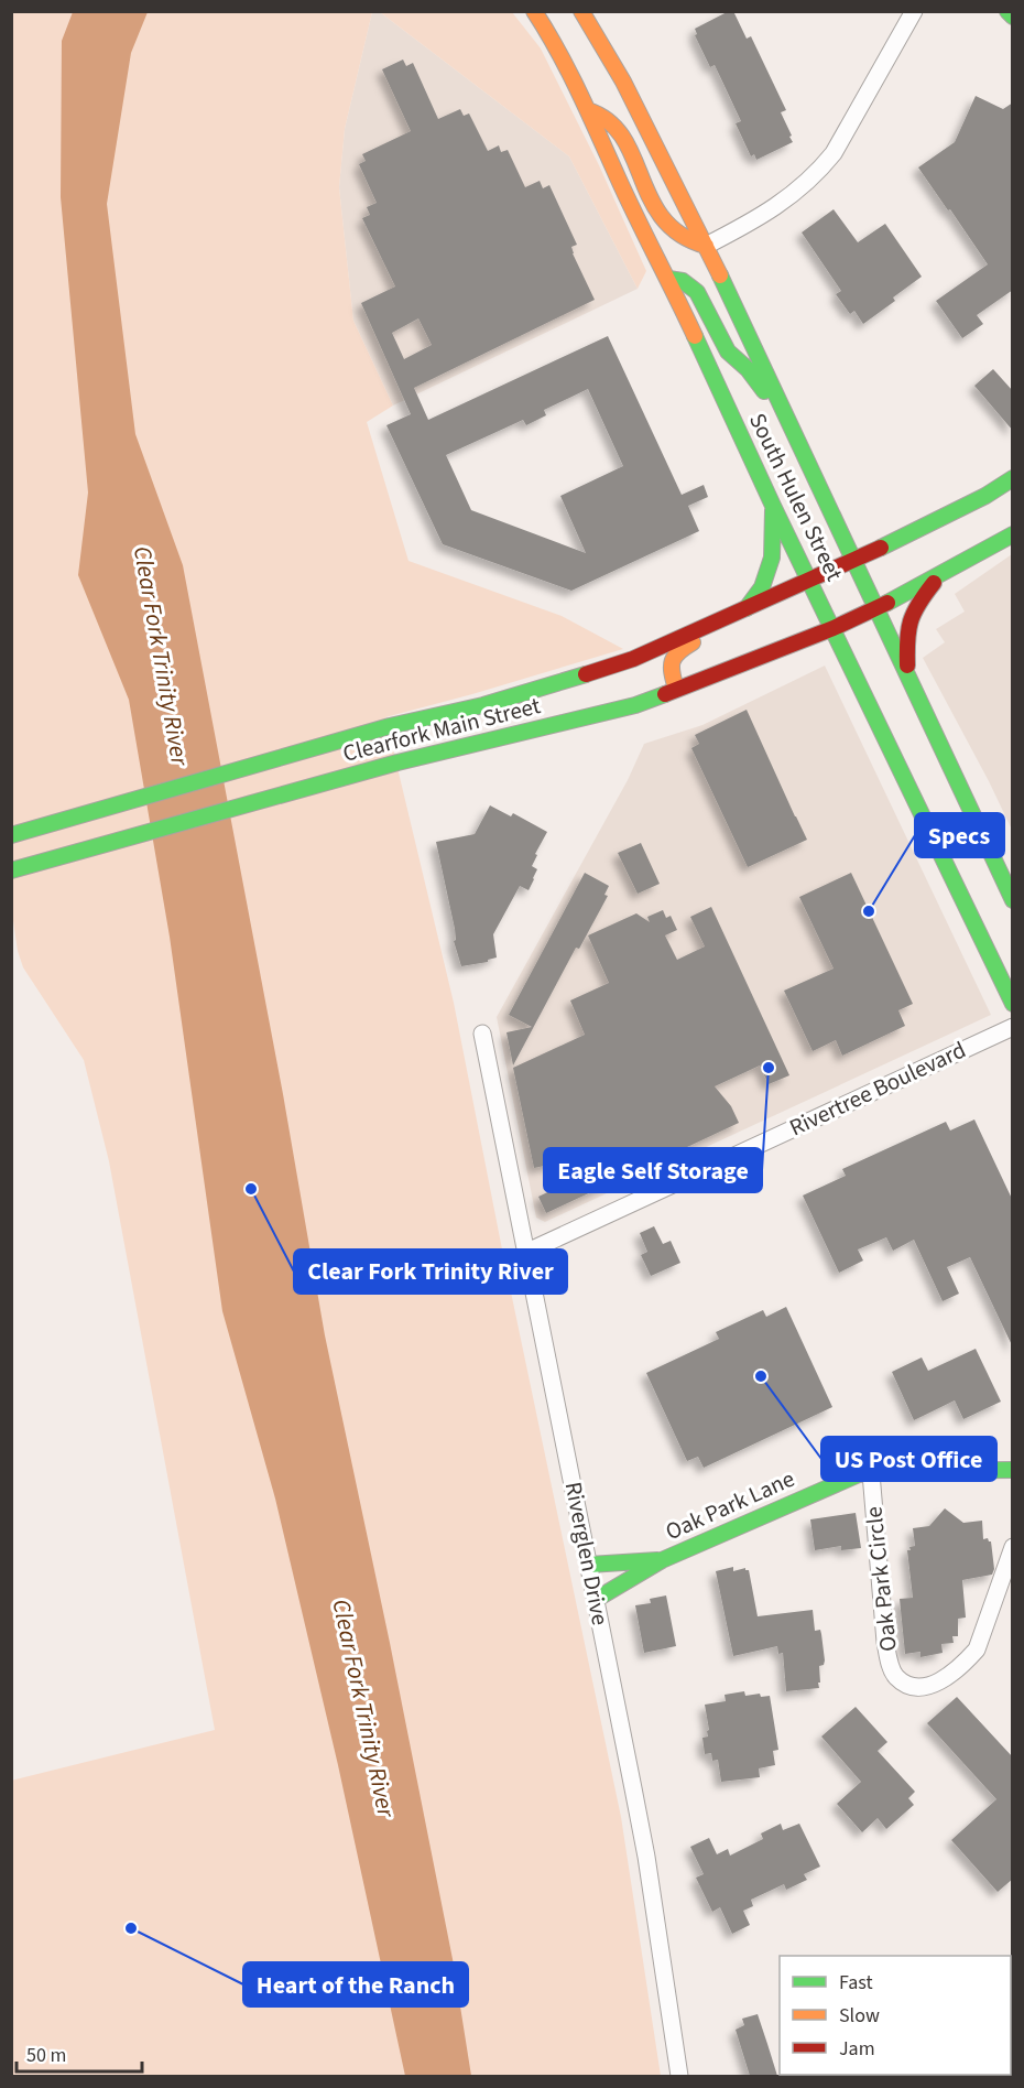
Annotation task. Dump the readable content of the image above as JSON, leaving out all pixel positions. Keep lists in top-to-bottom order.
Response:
{
  "streets": {
    "street": [
      "South Hulen Street",
      "Clearfork Main Street",
      "Rivertree Boulevard",
      "Oak Park Lane",
      "Riverglen Drive",
      "Oak Park Circle"
    ]
  },
  "crossings": [
    ["South Hulen Street", "Clearfork Main Street"],
    ["Rivertree Boulevard", "Riverglen Drive"],
    ["Oak Park Lane", "Riverglen Drive"],
    ["Oak Park Lane", "Oak Park Circle"]
  ],
  "water": ["Clear Fork Trinity River"],
  "places": [
    "Specs",
    "Eagle Self Storage",
    "Clear Fork Trinity River",
    "US Post Office",
    "Heart of the Ranch"
  ],
  "legend": ["Fast", "Slow", "Jam"],
  "scale_bar": "50 m"
}
